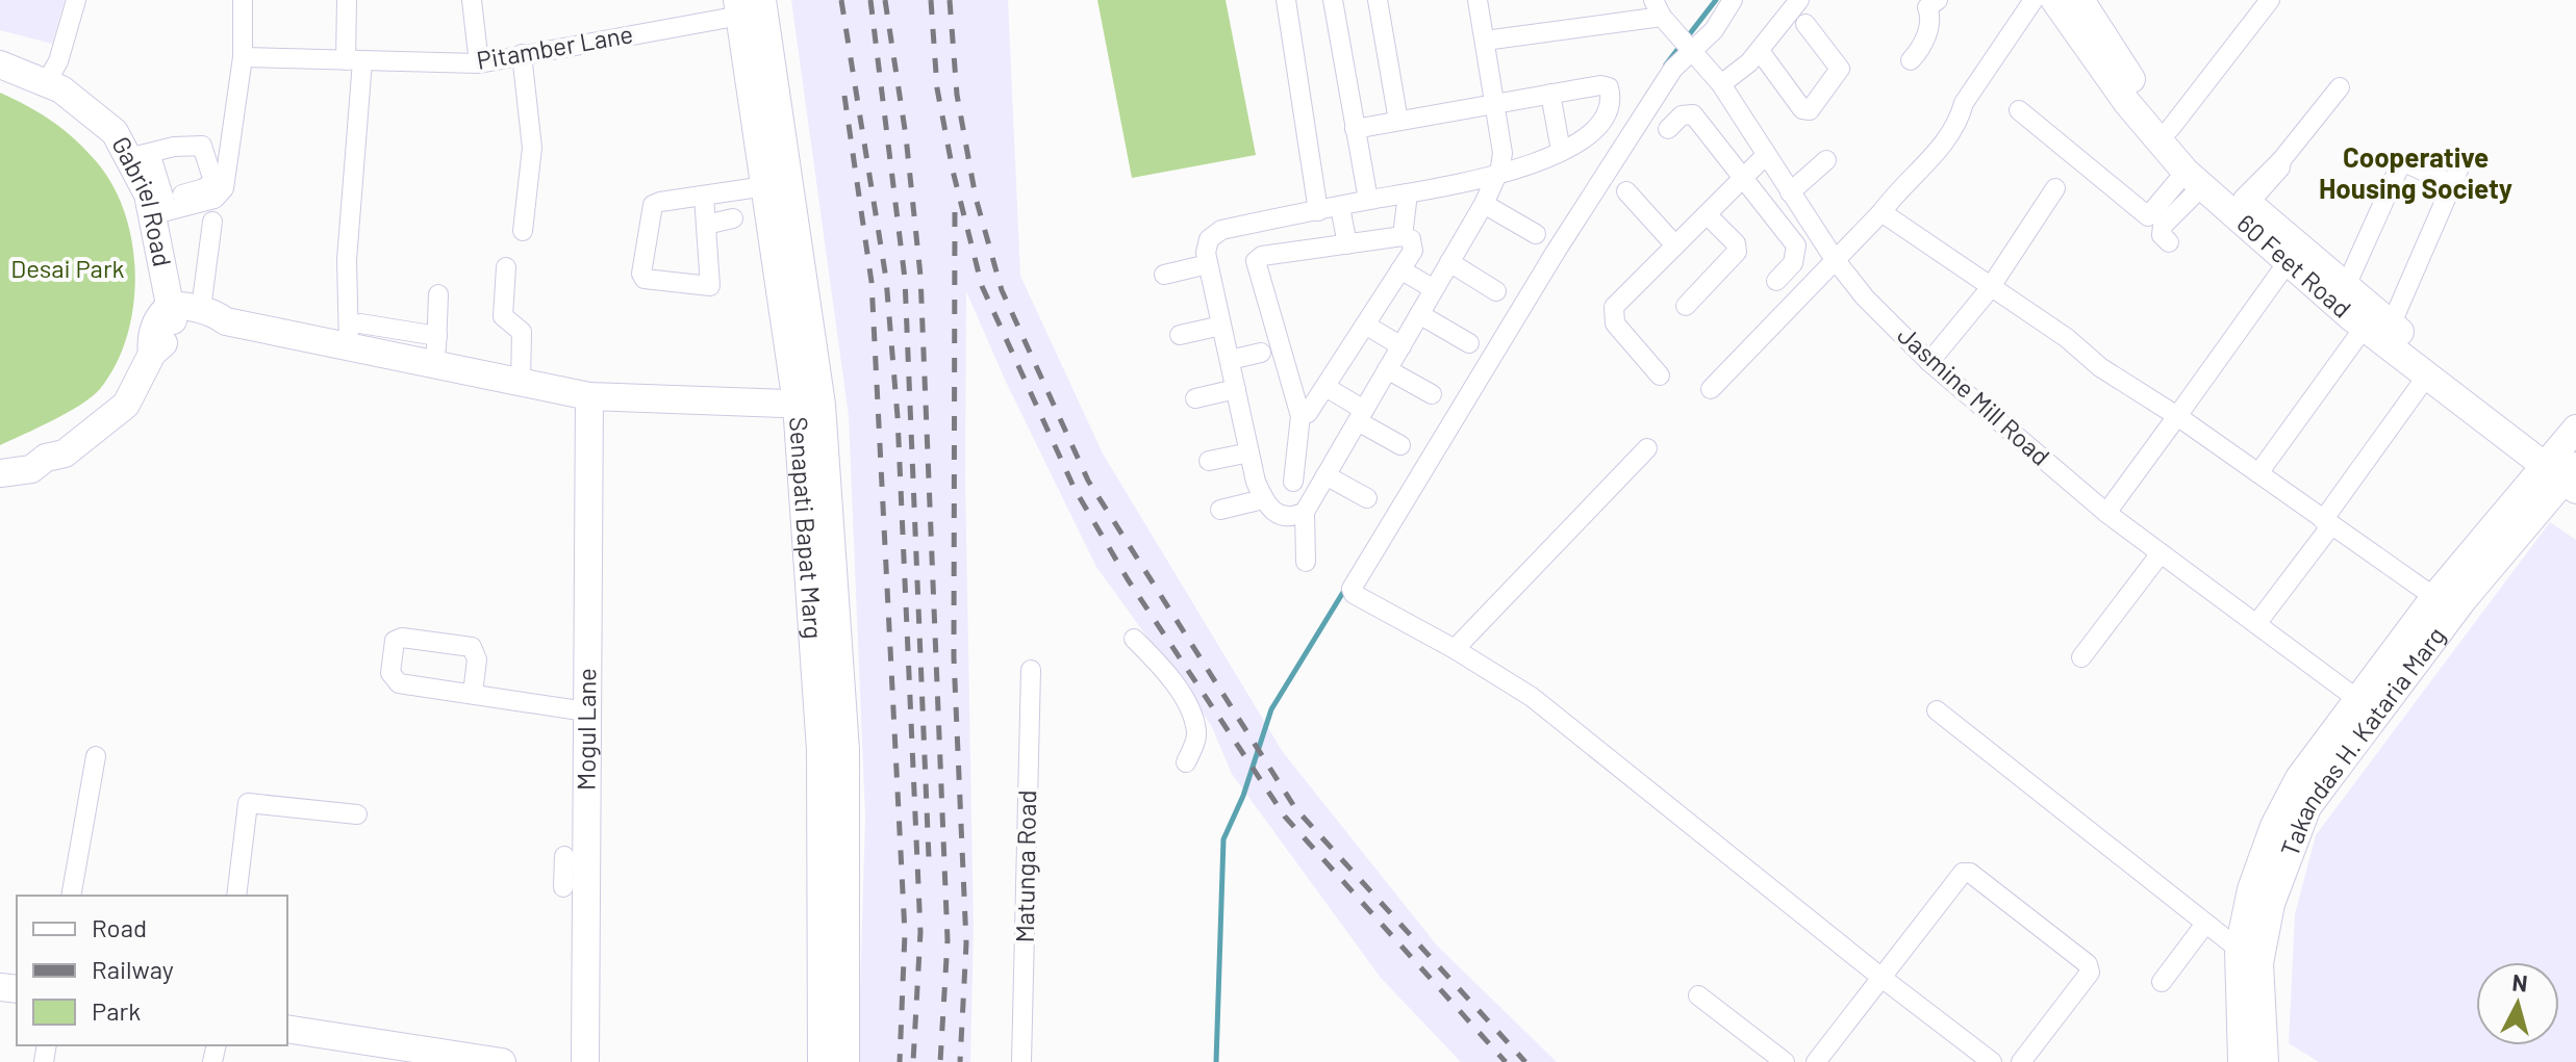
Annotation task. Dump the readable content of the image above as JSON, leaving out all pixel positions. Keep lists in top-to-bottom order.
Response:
{
  "streets": {
    "main road": [
      "Gabriel Road",
      "60 Feet Road",
      "Senapati Bapat Marg",
      "Mogul Lane",
      "Takandas H. Kataria Marg"
    ],
    "street": ["Pitamber Lane", "Jasmine Mill Road", "Matunga Road"]
  },
  "crossings": [
    ["Pitamber Lane", "Senapati Bapat Marg"],
    ["60 Feet Road", "Takandas H. Kataria Marg"],
    ["Jasmine Mill Road", "Takandas H. Kataria Marg"]
  ],
  "districts": ["Cooperative Housing Society"],
  "parks": ["Desai Park"],
  "legend": ["Road", "Railway", "Park"],
  "north": "top"
}
